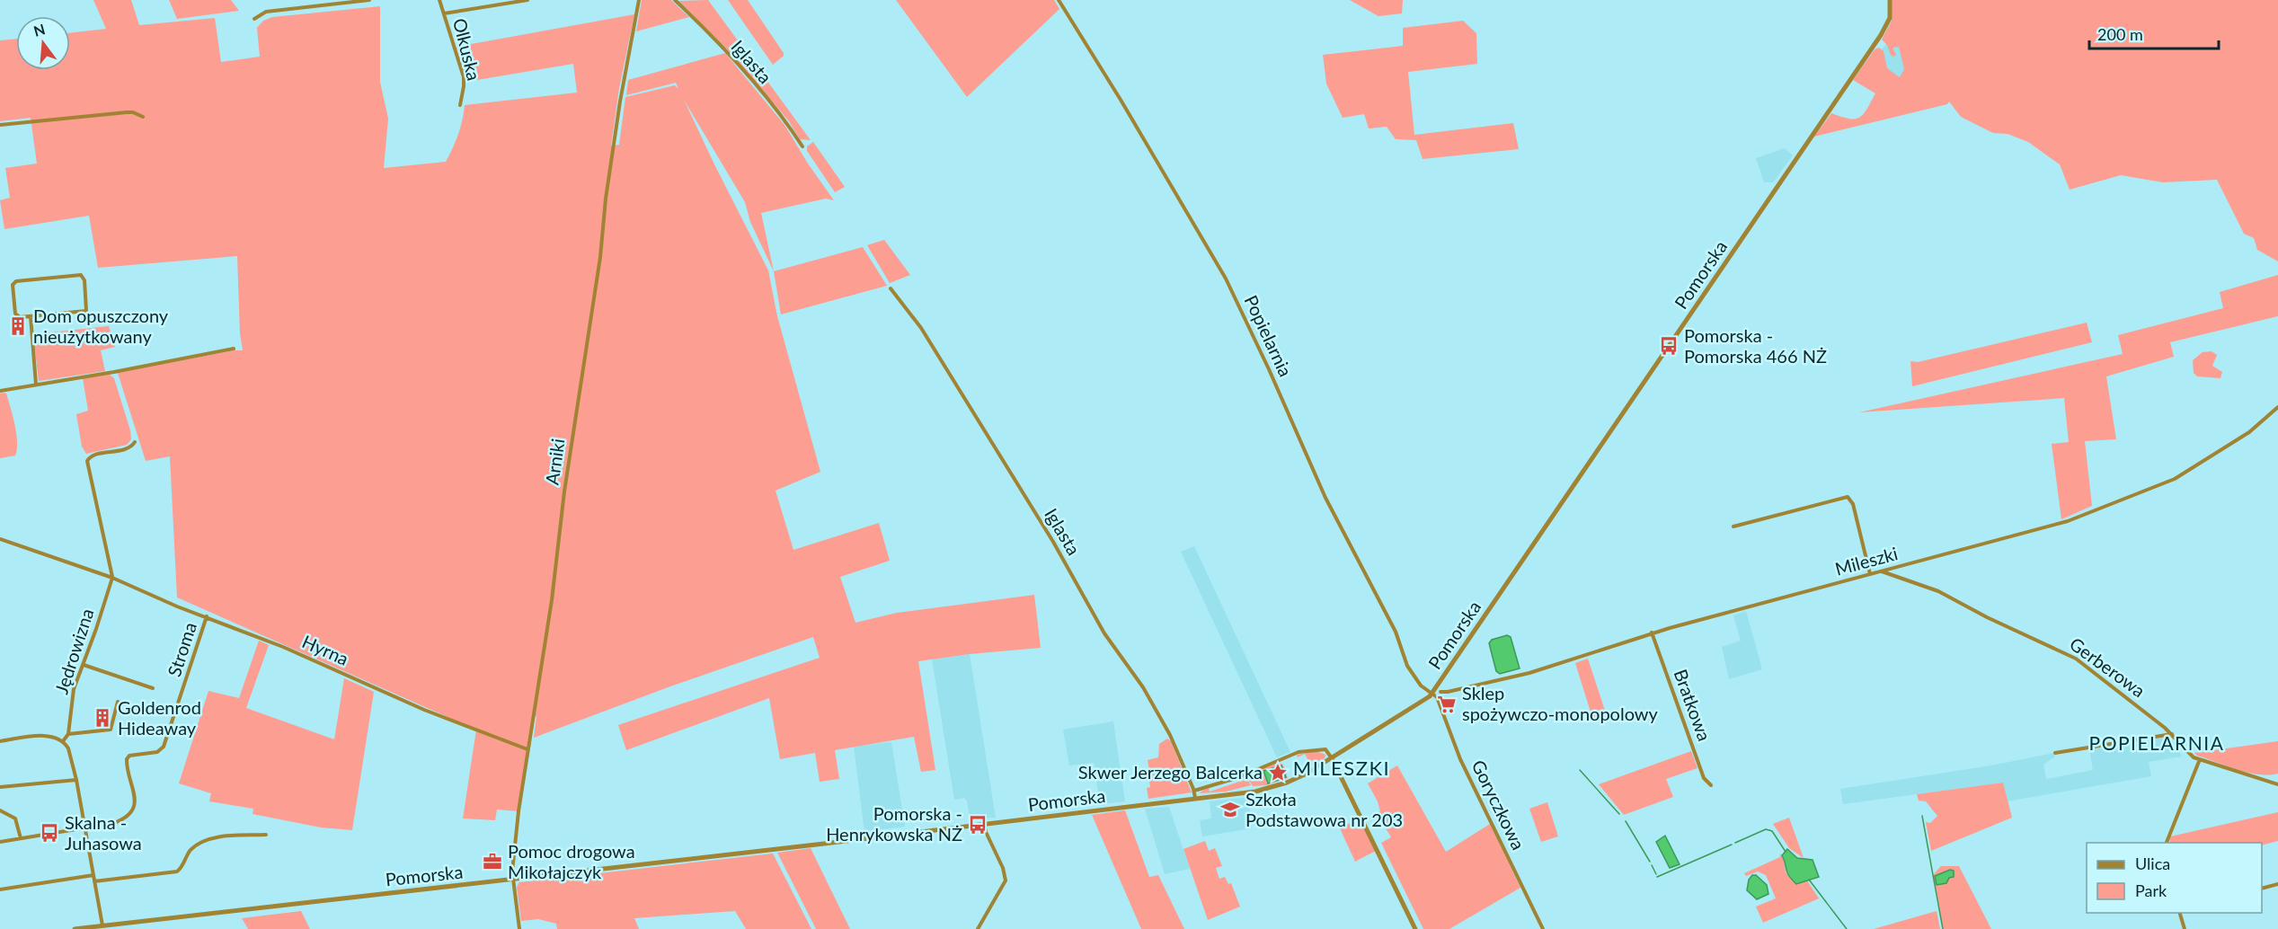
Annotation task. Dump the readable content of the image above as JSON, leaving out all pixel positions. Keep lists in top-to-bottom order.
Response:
{
  "streets": {
    "street": [
      "Olkuska",
      "Iglasta",
      "Pomorska",
      "Popielarnia",
      "Arniki",
      "Mileszki",
      "Stroma",
      "Hyrna",
      "Jędrowizna",
      "Gerberowa",
      "Bratkowa",
      "Goryczkowa"
    ]
  },
  "crossings": [
    ["Iglasta", "Pomorska"],
    ["Pomorska", "Popielarnia"],
    ["Pomorska", "Arniki"],
    ["Pomorska", "Goryczkowa"],
    ["Popielarnia", "Goryczkowa"],
    ["Arniki", "Hyrna"],
    ["Mileszki", "Gerberowa"],
    ["Mileszki", "Bratkowa"],
    ["Stroma", "Hyrna"],
    ["Hyrna", "Jędrowizna"]
  ],
  "districts": ["POPIELARNIA", "MILESZKI"],
  "places": {
    "building": ["Dom opuszczony nieużytkowany", "Goldenrod Hideaway"],
    "bus stop": ["Pomorska - Pomorska 466 NŻ", "Pomorska - Henrykowska NŻ", "Skalna - Juhasowa"],
    "supermarket": ["Sklep spożywczo-monopolowy"],
    "place": ["Skwer Jerzego Balcerka"],
    "school or university": ["Szkoła Podstawowa nr 203"],
    "office": ["Pomoc drogowa Mikołajczyk"]
  },
  "legend": ["Ulica", "Park"],
  "scale_bar": "200 m",
  "north": "top"
}
